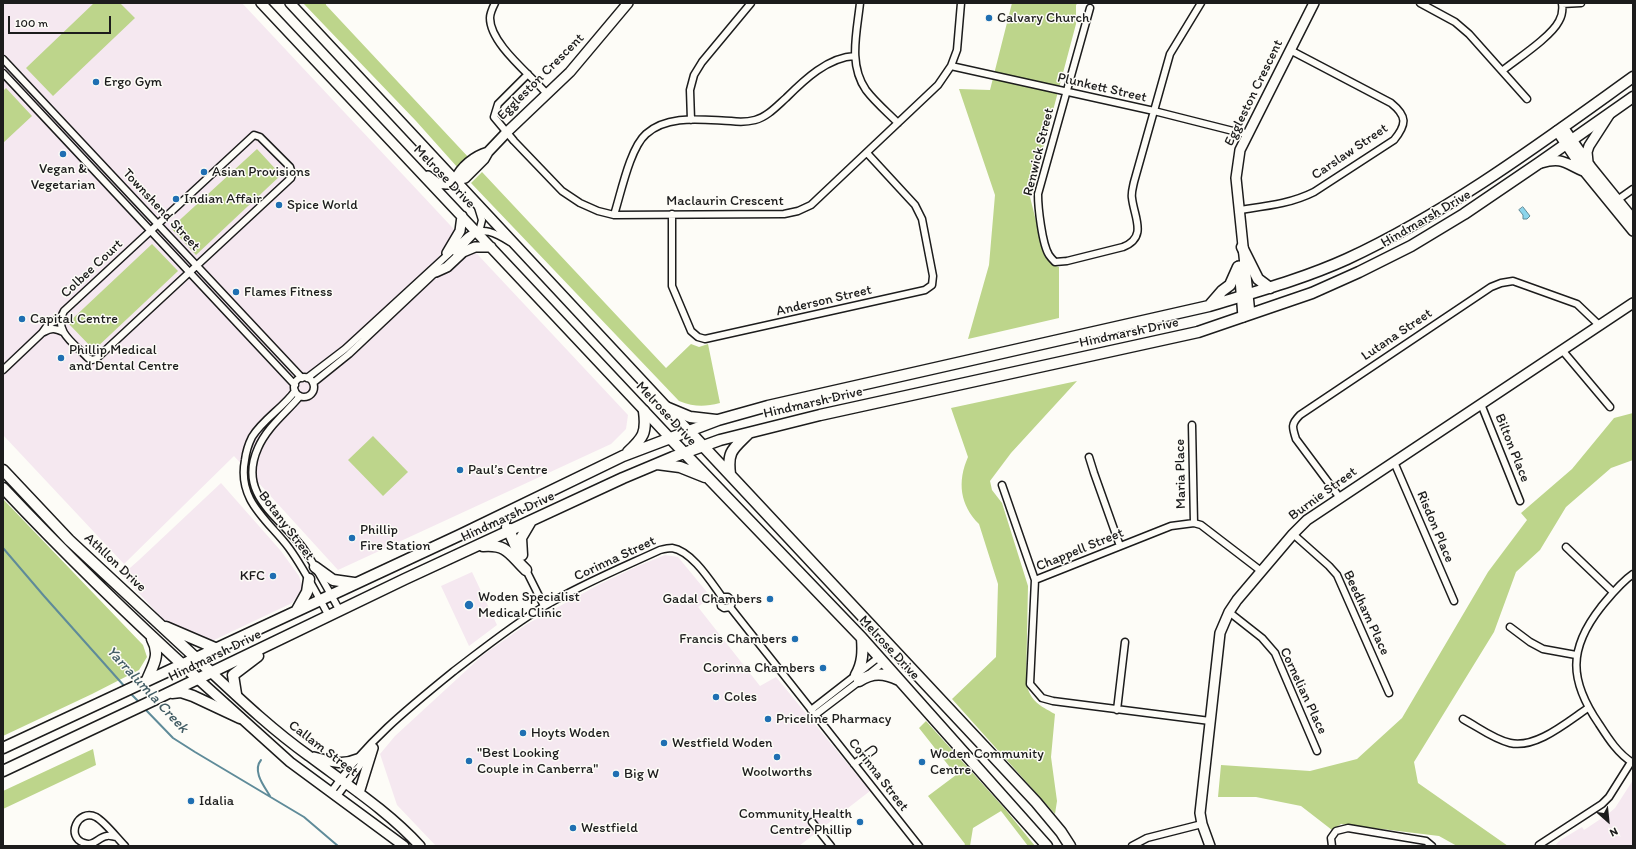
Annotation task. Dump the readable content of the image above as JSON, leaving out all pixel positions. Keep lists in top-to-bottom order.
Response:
{
  "streets": {
    "main road": ["Melrose Drive", "Hindmarsh Drive", "Athllon Drive"],
    "street": [
      "Eggleston Crescent",
      "Plunkett Street",
      "Renwick Street",
      "Carslaw Street",
      "Maclaurin Crescent",
      "Townshend Street",
      "Colbee Court",
      "Anderson Street",
      "Lutana Street",
      "Bilton Place",
      "Maria Place",
      "Burnie Street",
      "Botany Street",
      "Risdon Place",
      "Chappell Street",
      "Corinna Street",
      "Beedham Place",
      "Cornelian Place",
      "Callam Street"
    ]
  },
  "crossings": [
    ["Eggleston Crescent", "Plunkett Street"],
    ["Eggleston Crescent", "Carslaw Street"],
    ["Eggleston Crescent", "Melrose Drive"],
    ["Eggleston Crescent", "Maclaurin Crescent"],
    ["Eggleston Crescent", "Hindmarsh Drive"],
    ["Plunkett Street", "Renwick Street"],
    ["Plunkett Street", "Maclaurin Crescent"],
    ["Melrose Drive", "Hindmarsh Drive"],
    ["Maclaurin Crescent", "Anderson Street"],
    ["Townshend Street", "Colbee Court"],
    ["Townshend Street", "Botany Street"],
    ["Hindmarsh Drive", "Botany Street"],
    ["Hindmarsh Drive", "Athllon Drive"],
    ["Hindmarsh Drive", "Callam Street"],
    ["Lutana Street", "Burnie Street"],
    ["Bilton Place", "Burnie Street"],
    ["Maria Place", "Chappell Street"],
    ["Burnie Street", "Risdon Place"],
    ["Burnie Street", "Chappell Street"],
    ["Burnie Street", "Beedham Place"],
    ["Burnie Street", "Cornelian Place"],
    ["Corinna Street", "Callam Street"],
    ["Athllon Drive", "Callam Street"]
  ],
  "water": ["Yarralumla Creek"],
  "places": [
    "Calvary Church",
    "Ergo Gym",
    "Vegan & Vegetarian",
    "Asian Provisions",
    "Indian Affair",
    "Spice World",
    "Flames Fitness",
    "Capital Centre",
    "Phillip Medical and Dental Centre",
    "Paul’s Centre",
    "Phillip Fire Station",
    "KFC",
    "Gadal Chambers",
    "Woden Specialist Medical Clinic",
    "Francis Chambers",
    "Corinna Chambers",
    "Coles",
    "Priceline Pharmacy",
    "Hoyts Woden",
    "Westfield Woden",
    "Woolworths",
    "\"Best Looking Couple in Canberra\"",
    "Woden Community Centre",
    "Big W",
    "Idalia",
    "Community Health Centre Phillip",
    "Westfield"
  ],
  "scale_bar": "100 m",
  "north": "bottom right"
}
